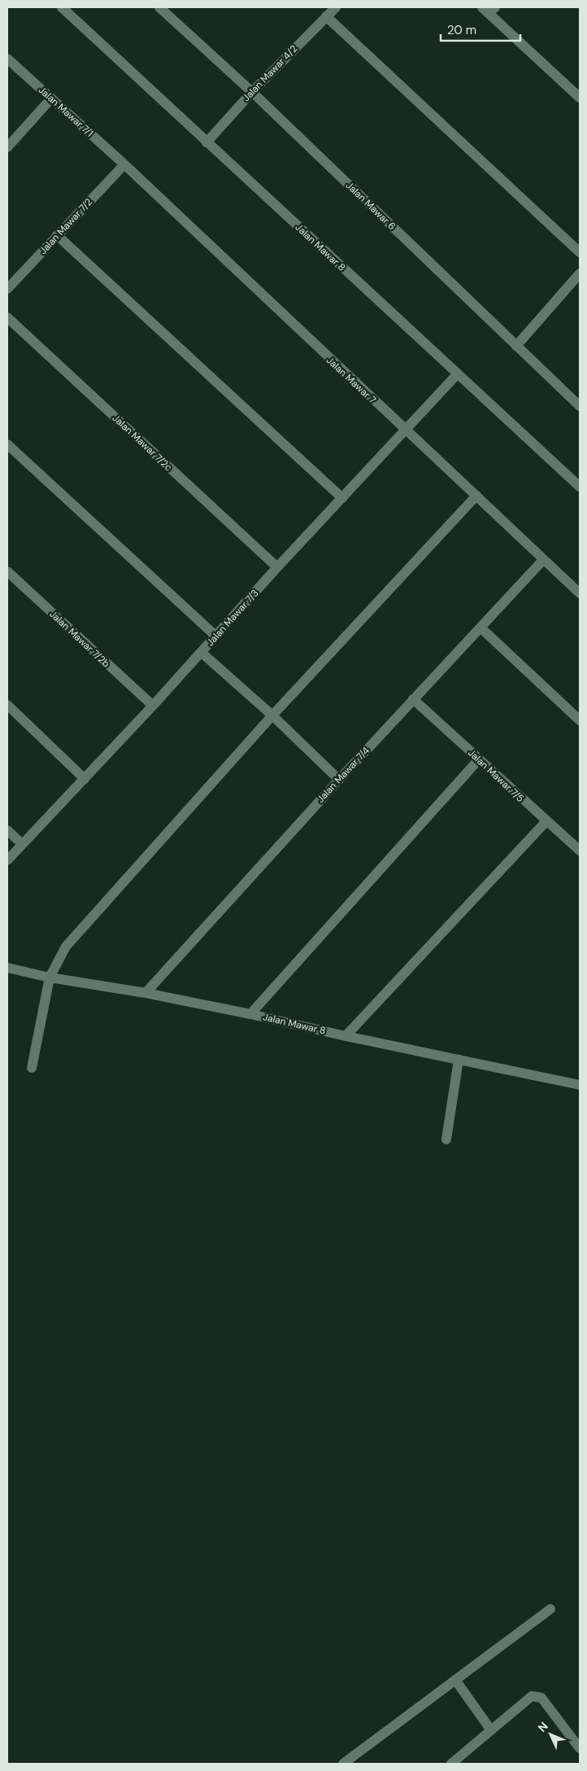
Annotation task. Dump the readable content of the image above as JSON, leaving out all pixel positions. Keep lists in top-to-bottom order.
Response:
{
  "streets": {
    "street": [
      "Jalan Mawar 4/2",
      "Jalan Mawar 7/1",
      "Jalan Mawar 6",
      "Jalan Mawar 7/2",
      "Jalan Mawar 8",
      "Jalan Mawar 7",
      "Jalan Mawar 7/2c",
      "Jalan Mawar 7/3",
      "Jalan Mawar 7/2b",
      "Jalan Mawar 7/4",
      "Jalan Mawar 7/5"
    ]
  },
  "crossings": [
    ["Jalan Mawar 4/2", "Jalan Mawar 6"],
    ["Jalan Mawar 4/2", "Jalan Mawar 8"],
    ["Jalan Mawar 7/1", "Jalan Mawar 7/2"],
    ["Jalan Mawar 7/1", "Jalan Mawar 7"],
    ["Jalan Mawar 7/2", "Jalan Mawar 7"],
    ["Jalan Mawar 8", "Jalan Mawar 7/3"],
    ["Jalan Mawar 8", "Jalan Mawar 7/4"],
    ["Jalan Mawar 7", "Jalan Mawar 7/3"],
    ["Jalan Mawar 7", "Jalan Mawar 7/4"],
    ["Jalan Mawar 7/2c", "Jalan Mawar 7/3"],
    ["Jalan Mawar 7/3", "Jalan Mawar 7/2b"],
    ["Jalan Mawar 7/4", "Jalan Mawar 7/5"]
  ],
  "scale_bar": "20 m",
  "north": "top left"
}
